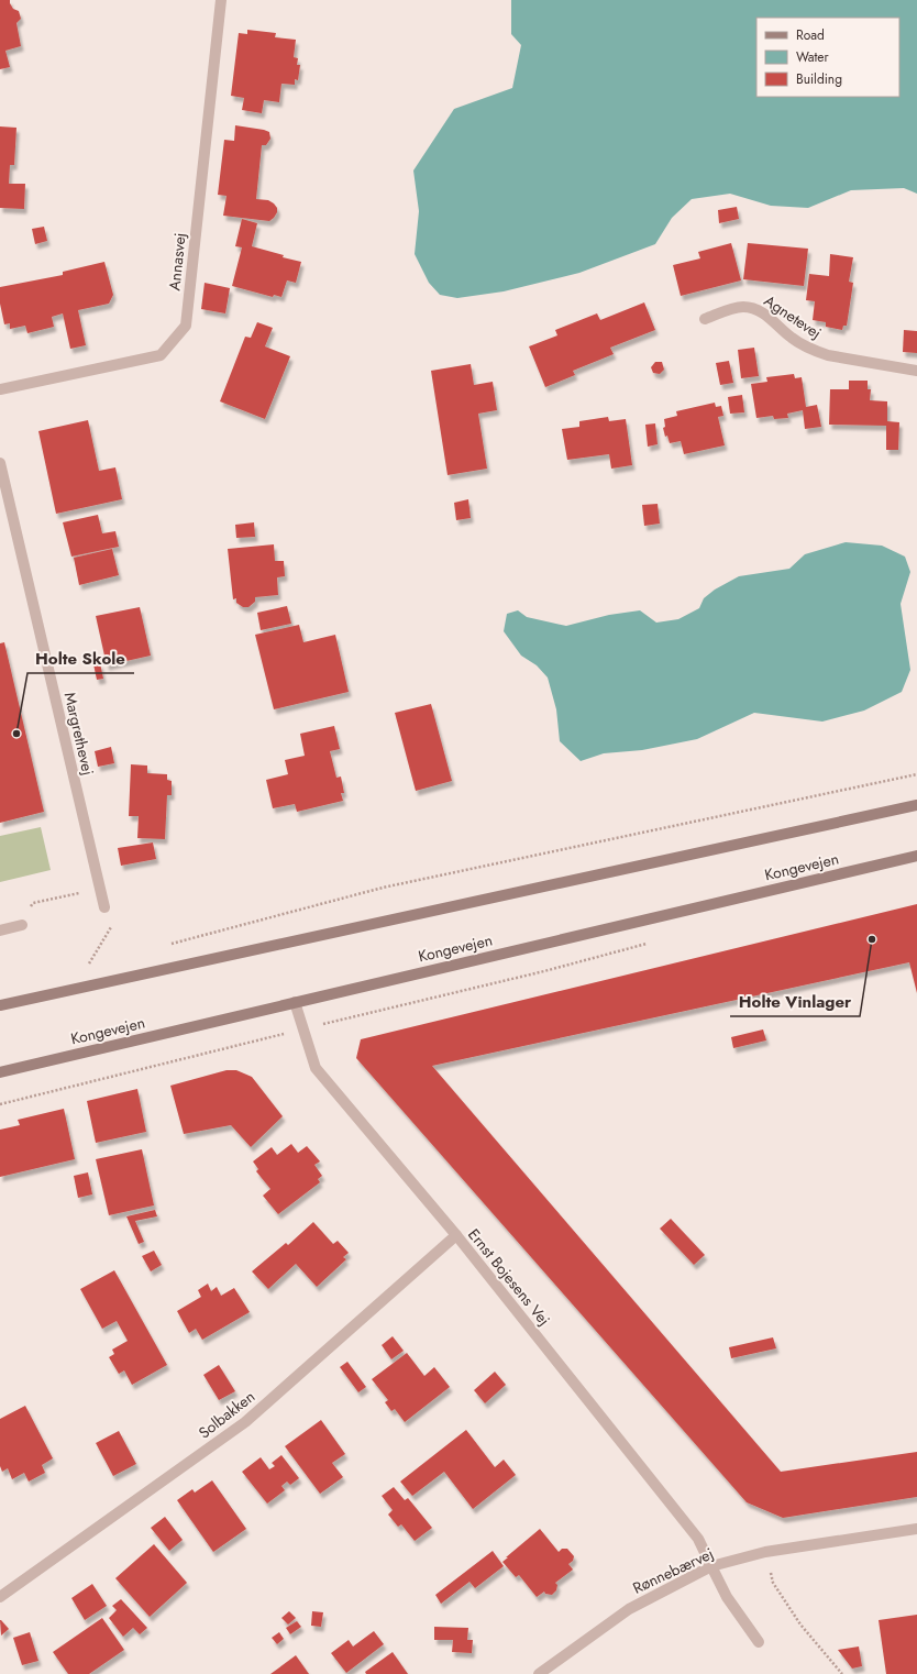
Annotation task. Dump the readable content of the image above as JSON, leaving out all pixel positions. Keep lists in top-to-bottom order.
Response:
{
  "streets": {
    "main road": ["Kongevejen"],
    "street": [
      "Annasvej",
      "Agnetevej",
      "Margrethevej",
      "Ernst Bojesens Vej",
      "Solbakken",
      "Rønnebærvej"
    ]
  },
  "crossings": [
    ["Kongevejen", "Ernst Bojesens Vej"],
    ["Ernst Bojesens Vej", "Solbakken"],
    ["Ernst Bojesens Vej", "Rønnebærvej"]
  ],
  "places": ["Holte Skole", "Holte Vinlager"],
  "legend": ["Road", "Water", "Building"]
}
